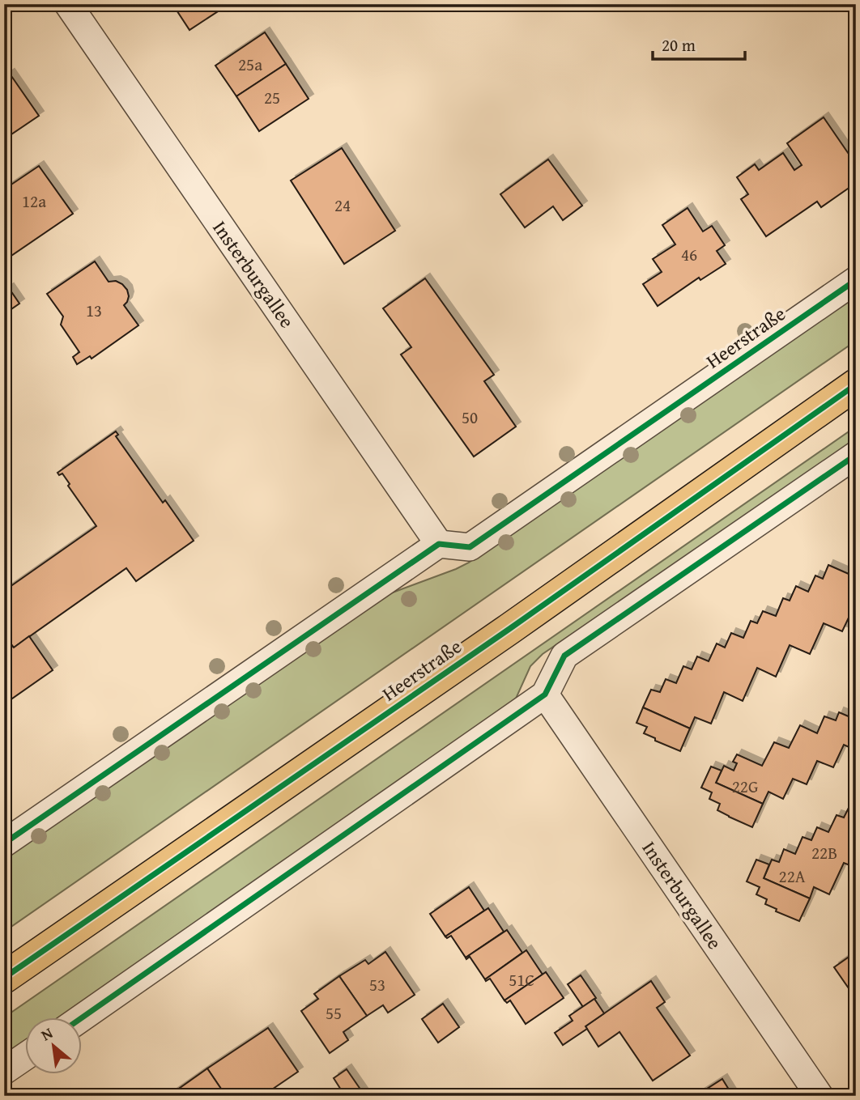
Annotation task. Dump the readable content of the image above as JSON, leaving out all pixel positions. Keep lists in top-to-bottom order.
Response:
{
  "streets": {
    "main road": ["Heerstraße"],
    "street": ["Insterburgallee"]
  },
  "crossings": [
    ["Insterburgallee", "Heerstraße"]
  ],
  "house_numbers": [
    "25a",
    "25",
    "12a",
    "24",
    "46",
    "13",
    "50",
    "22G",
    "22B",
    "22A",
    "51C",
    "53",
    "55"
  ],
  "scale_bar": "20 m",
  "north": "top left"
}
